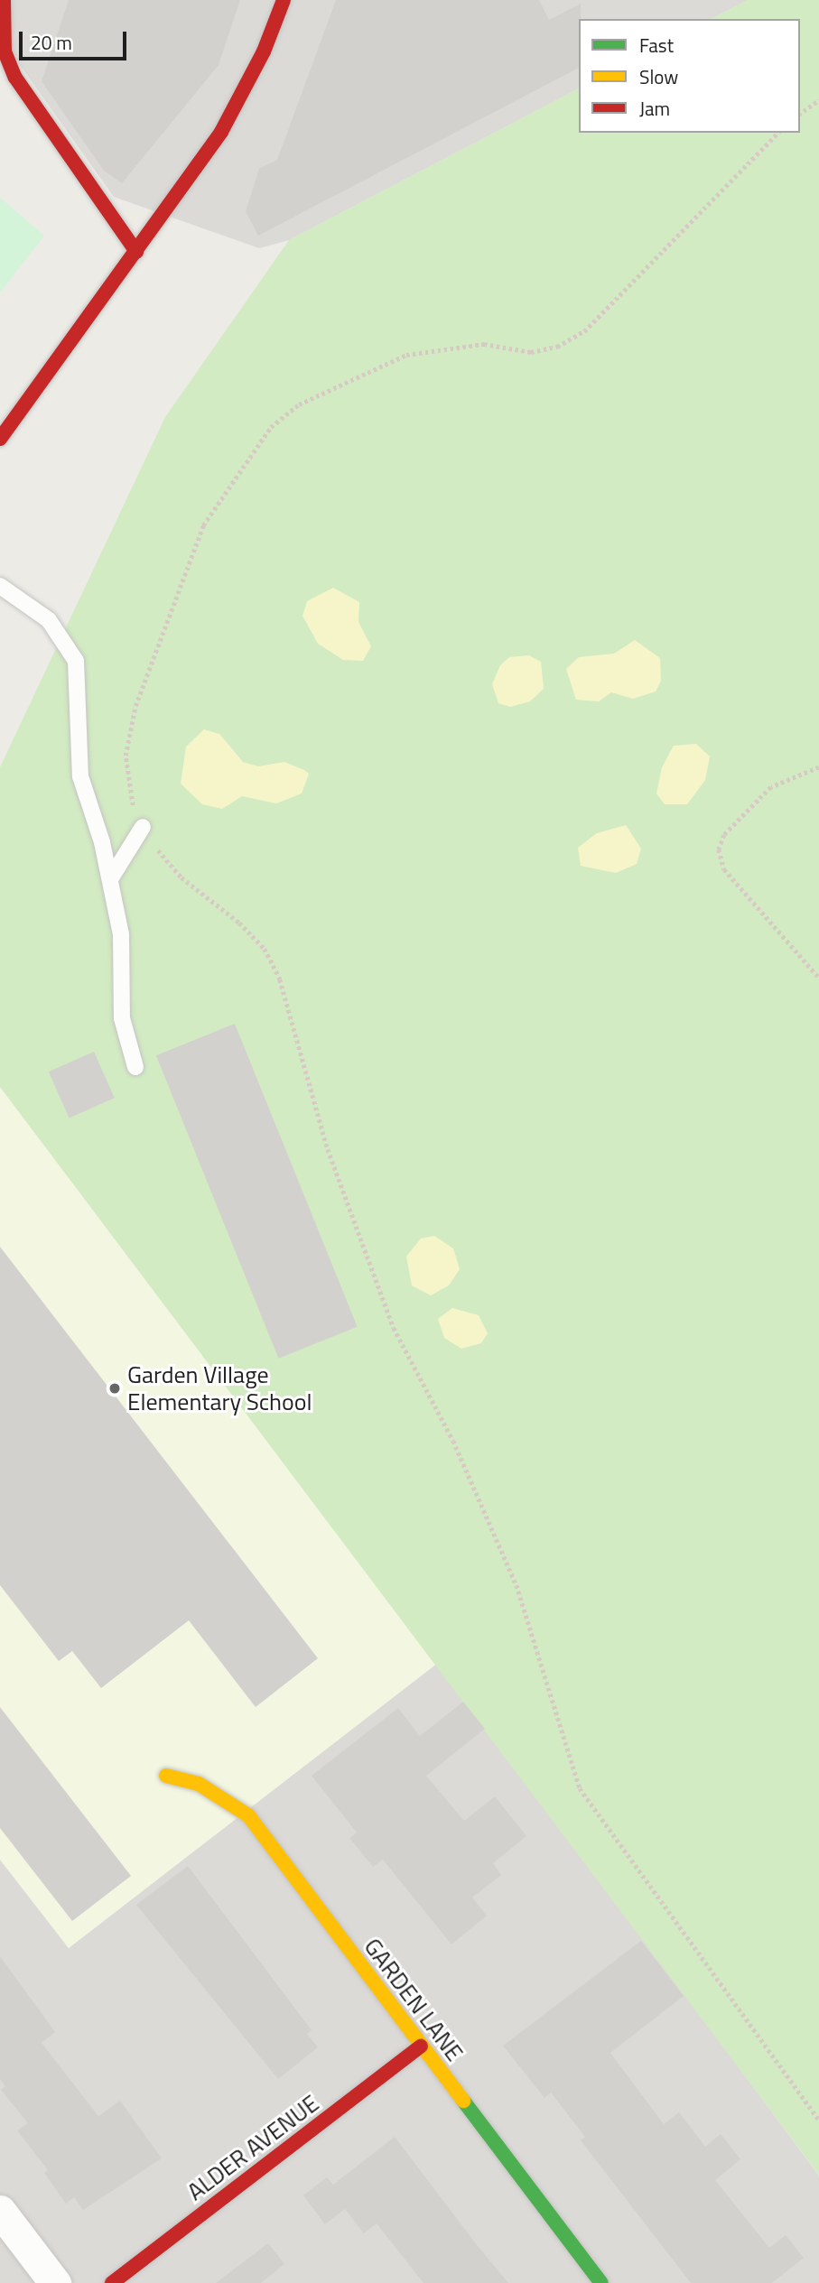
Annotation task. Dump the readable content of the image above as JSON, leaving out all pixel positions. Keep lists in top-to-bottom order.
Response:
{
  "streets": {
    "street": ["GARDEN LANE", "ALDER AVENUE"]
  },
  "crossings": [
    ["GARDEN LANE", "ALDER AVENUE"]
  ],
  "places": ["Garden Village Elementary School"],
  "legend": ["Fast", "Slow", "Jam"],
  "scale_bar": "20 m"
}
